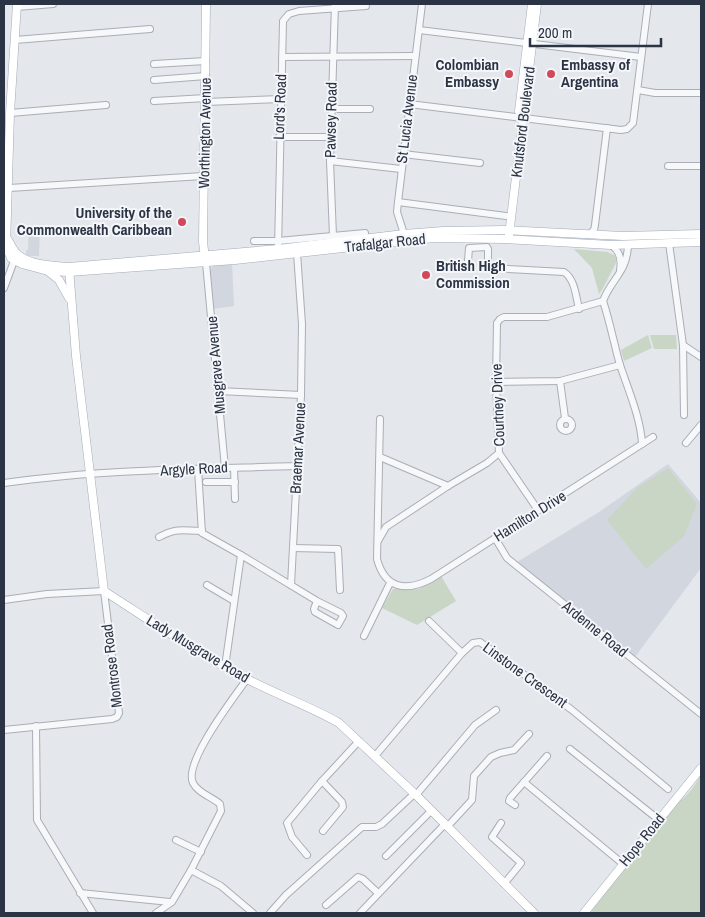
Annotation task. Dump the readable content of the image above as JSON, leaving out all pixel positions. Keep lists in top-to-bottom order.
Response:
{
  "streets": {
    "main road": [
      "Knutsford Boulevard",
      "Worthington Avenue",
      "Trafalgar Road",
      "Lady Musgrave Road",
      "Hope Road"
    ],
    "street": [
      "Lord's Road",
      "St Lucia Avenue",
      "Pawsey Road",
      "Musgrave Avenue",
      "Courtney Drive",
      "Braemar Avenue",
      "Argyle Road",
      "Hamilton Drive",
      "Ardenne Road",
      "Montrose Road",
      "Linstone Crescent"
    ]
  },
  "crossings": [
    ["Lord's Road", "Pawsey Road"],
    ["Lord's Road", "Trafalgar Road"],
    ["St Lucia Avenue", "Trafalgar Road"],
    ["Knutsford Boulevard", "Trafalgar Road"],
    ["Worthington Avenue", "Trafalgar Road"],
    ["Worthington Avenue", "Musgrave Avenue"],
    ["Trafalgar Road", "Musgrave Avenue"],
    ["Trafalgar Road", "Braemar Avenue"],
    ["Musgrave Avenue", "Argyle Road"],
    ["Courtney Drive", "Hamilton Drive"],
    ["Braemar Avenue", "Argyle Road"],
    ["Hamilton Drive", "Ardenne Road"],
    ["Lady Musgrave Road", "Montrose Road"],
    ["Lady Musgrave Road", "Linstone Crescent"]
  ],
  "places": [
    "Colombian Embassy",
    "Embassy of Argentina",
    "University of the Commonwealth Caribbean",
    "British High Commission"
  ],
  "scale_bar": "200 m"
}
